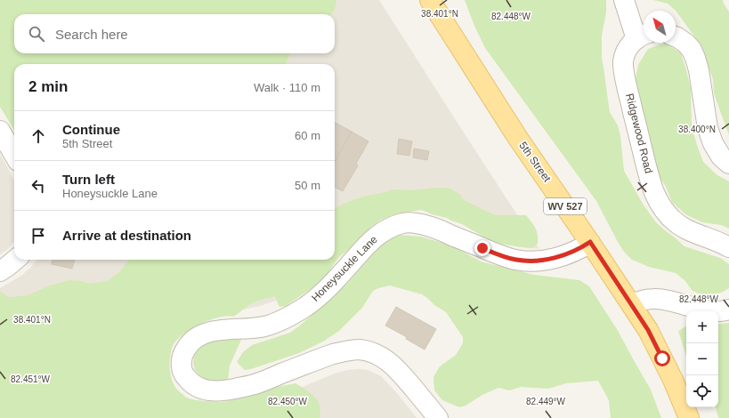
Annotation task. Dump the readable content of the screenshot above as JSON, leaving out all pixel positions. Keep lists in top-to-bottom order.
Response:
{
  "streets": {
    "main road": ["5th Street", "WV 527"],
    "street": ["Ridgewood Road", "Honeysuckle Lane"]
  },
  "crossings": [
    ["5th Street", "Honeysuckle Lane"]
  ],
  "north": "top left",
  "page": {
    "search": "Search here",
    "heading": ["2 min", "Walk · 110 m"],
    "list": [
      ["Continue", "5th Street", "60 m"],
      ["Turn left", "Honeysuckle Lane", "50 m"],
      "Arrive at destination"
    ],
    "map_buttons": ["+", "−"]
  },
  "coordinates": [
    "38.401°N",
    "82.448°W",
    "38.400°N",
    "82.451°W",
    "82.450°W",
    "82.449°W"
  ]
}
